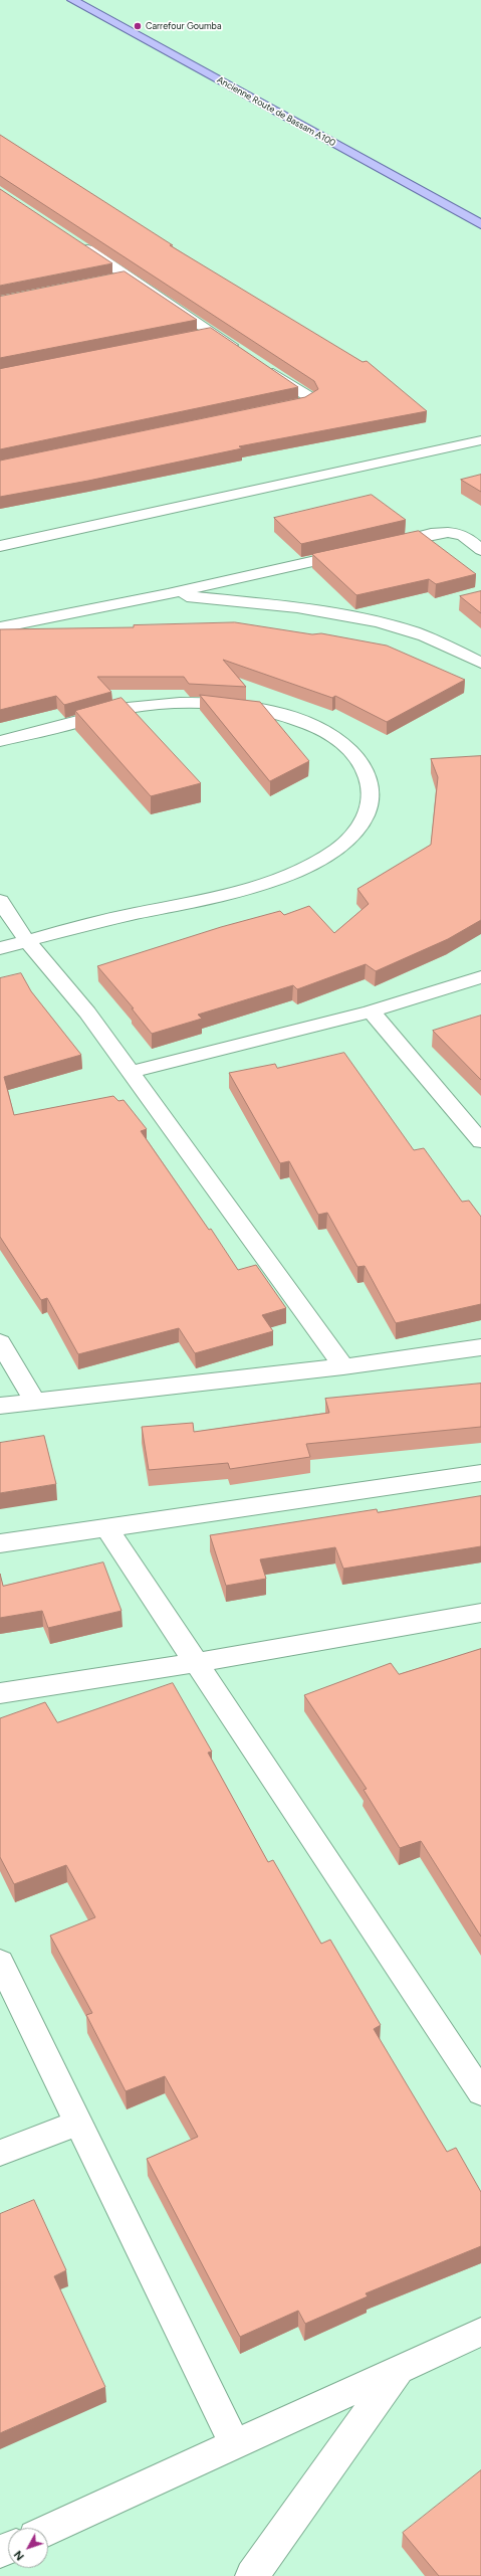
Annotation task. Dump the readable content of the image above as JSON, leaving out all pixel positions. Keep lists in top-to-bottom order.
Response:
{
  "streets": {
    "main road": ["Ancienne Route de Bassam A100"]
  },
  "places": ["Carrefour Goumba"],
  "north": "bottom left"
}
